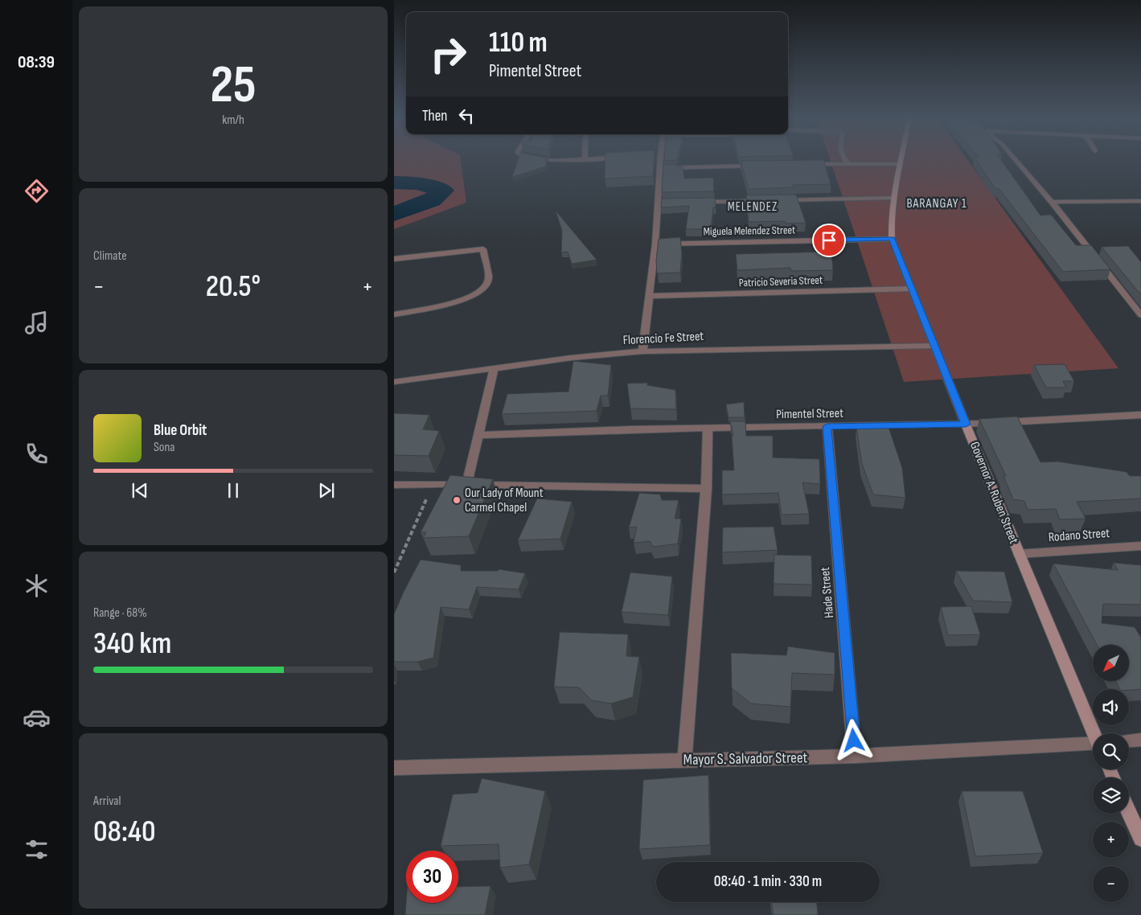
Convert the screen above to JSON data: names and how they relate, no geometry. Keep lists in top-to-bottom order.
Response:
{
  "streets": {
    "main road": ["Governor A. Ruben Street"],
    "street": [
      "Miguela Melendez Street",
      "Patricio Severia Street",
      "Florencio Fe Street",
      "Pimentel Street",
      "Rodano Street",
      "Hade Street",
      "Mayor S. Salvador Street"
    ]
  },
  "crossings": [
    ["Miguela Melendez Street", "Governor A. Ruben Street"],
    ["Patricio Severia Street", "Governor A. Ruben Street"],
    ["Florencio Fe Street", "Governor A. Ruben Street"],
    ["Pimentel Street", "Governor A. Ruben Street"],
    ["Pimentel Street", "Hade Street"],
    ["Governor A. Ruben Street", "Rodano Street"],
    ["Hade Street", "Mayor S. Salvador Street"]
  ],
  "districts": ["BARANGAY 1", "MELENDEZ"],
  "places": ["Our Lady of Mount Carmel Chapel"],
  "north": "bottom left",
  "page": {
    "tabs": "08:39",
    "tile": [
      ["25", "km/h"],
      "Climate",
      ["Range · 68%", "340 km"],
      ["Arrival", "08:40"]
    ],
    "turn": ["110 m", "Pimentel Street"],
    "then": "Then",
    "heat": ["−", "20.5°", "+"],
    "song": ["Blue Orbit", "Sona"],
    "map_buttons": ["+", "−"],
    "limit": "30",
    "trip": "08:40 · 1 min · 330 m"
  }
}
